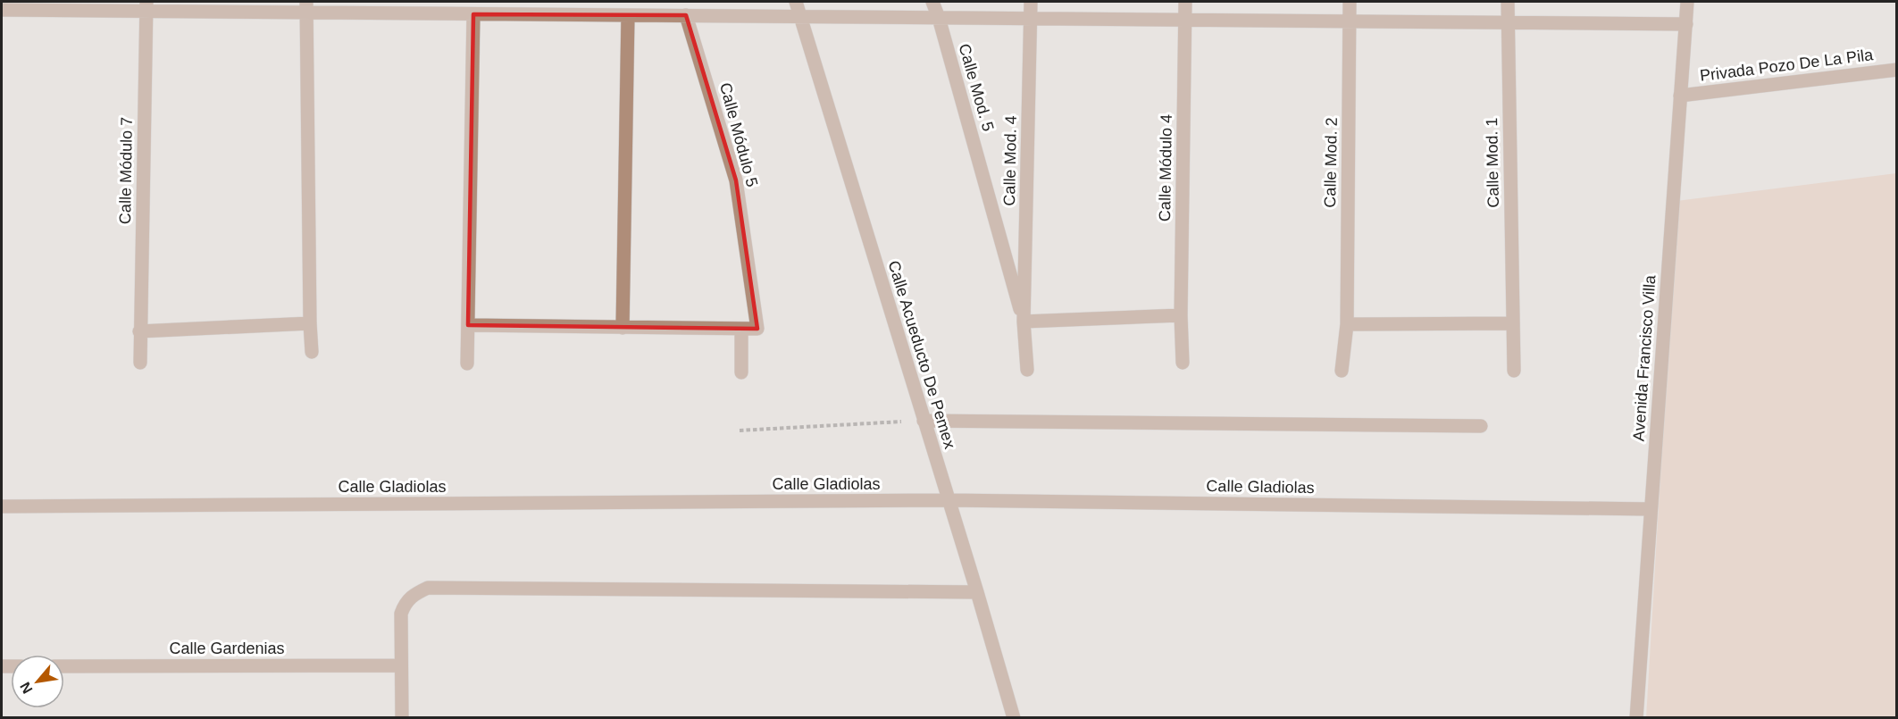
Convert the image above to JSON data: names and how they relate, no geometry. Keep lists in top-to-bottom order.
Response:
{
  "streets": {
    "street": [
      "Privada Pozo De La Pila",
      "Calle Mod. 5",
      "Calle Módulo 5",
      "Calle Mod. 4",
      "Calle Mod. 2",
      "Calle Mod. 1",
      "Calle Módulo 4",
      "Calle Módulo 7",
      "Calle Acueducto De Pemex",
      "Avenida Francisco Villa",
      "Calle Gladiolas",
      "Calle Gardenias"
    ]
  },
  "crossings": [
    ["Privada Pozo De La Pila", "Avenida Francisco Villa"],
    ["Calle Mod. 5", "Calle Mod. 4"],
    ["Calle Acueducto De Pemex", "Calle Gladiolas"],
    ["Avenida Francisco Villa", "Calle Gladiolas"]
  ],
  "north": "bottom left"
}
